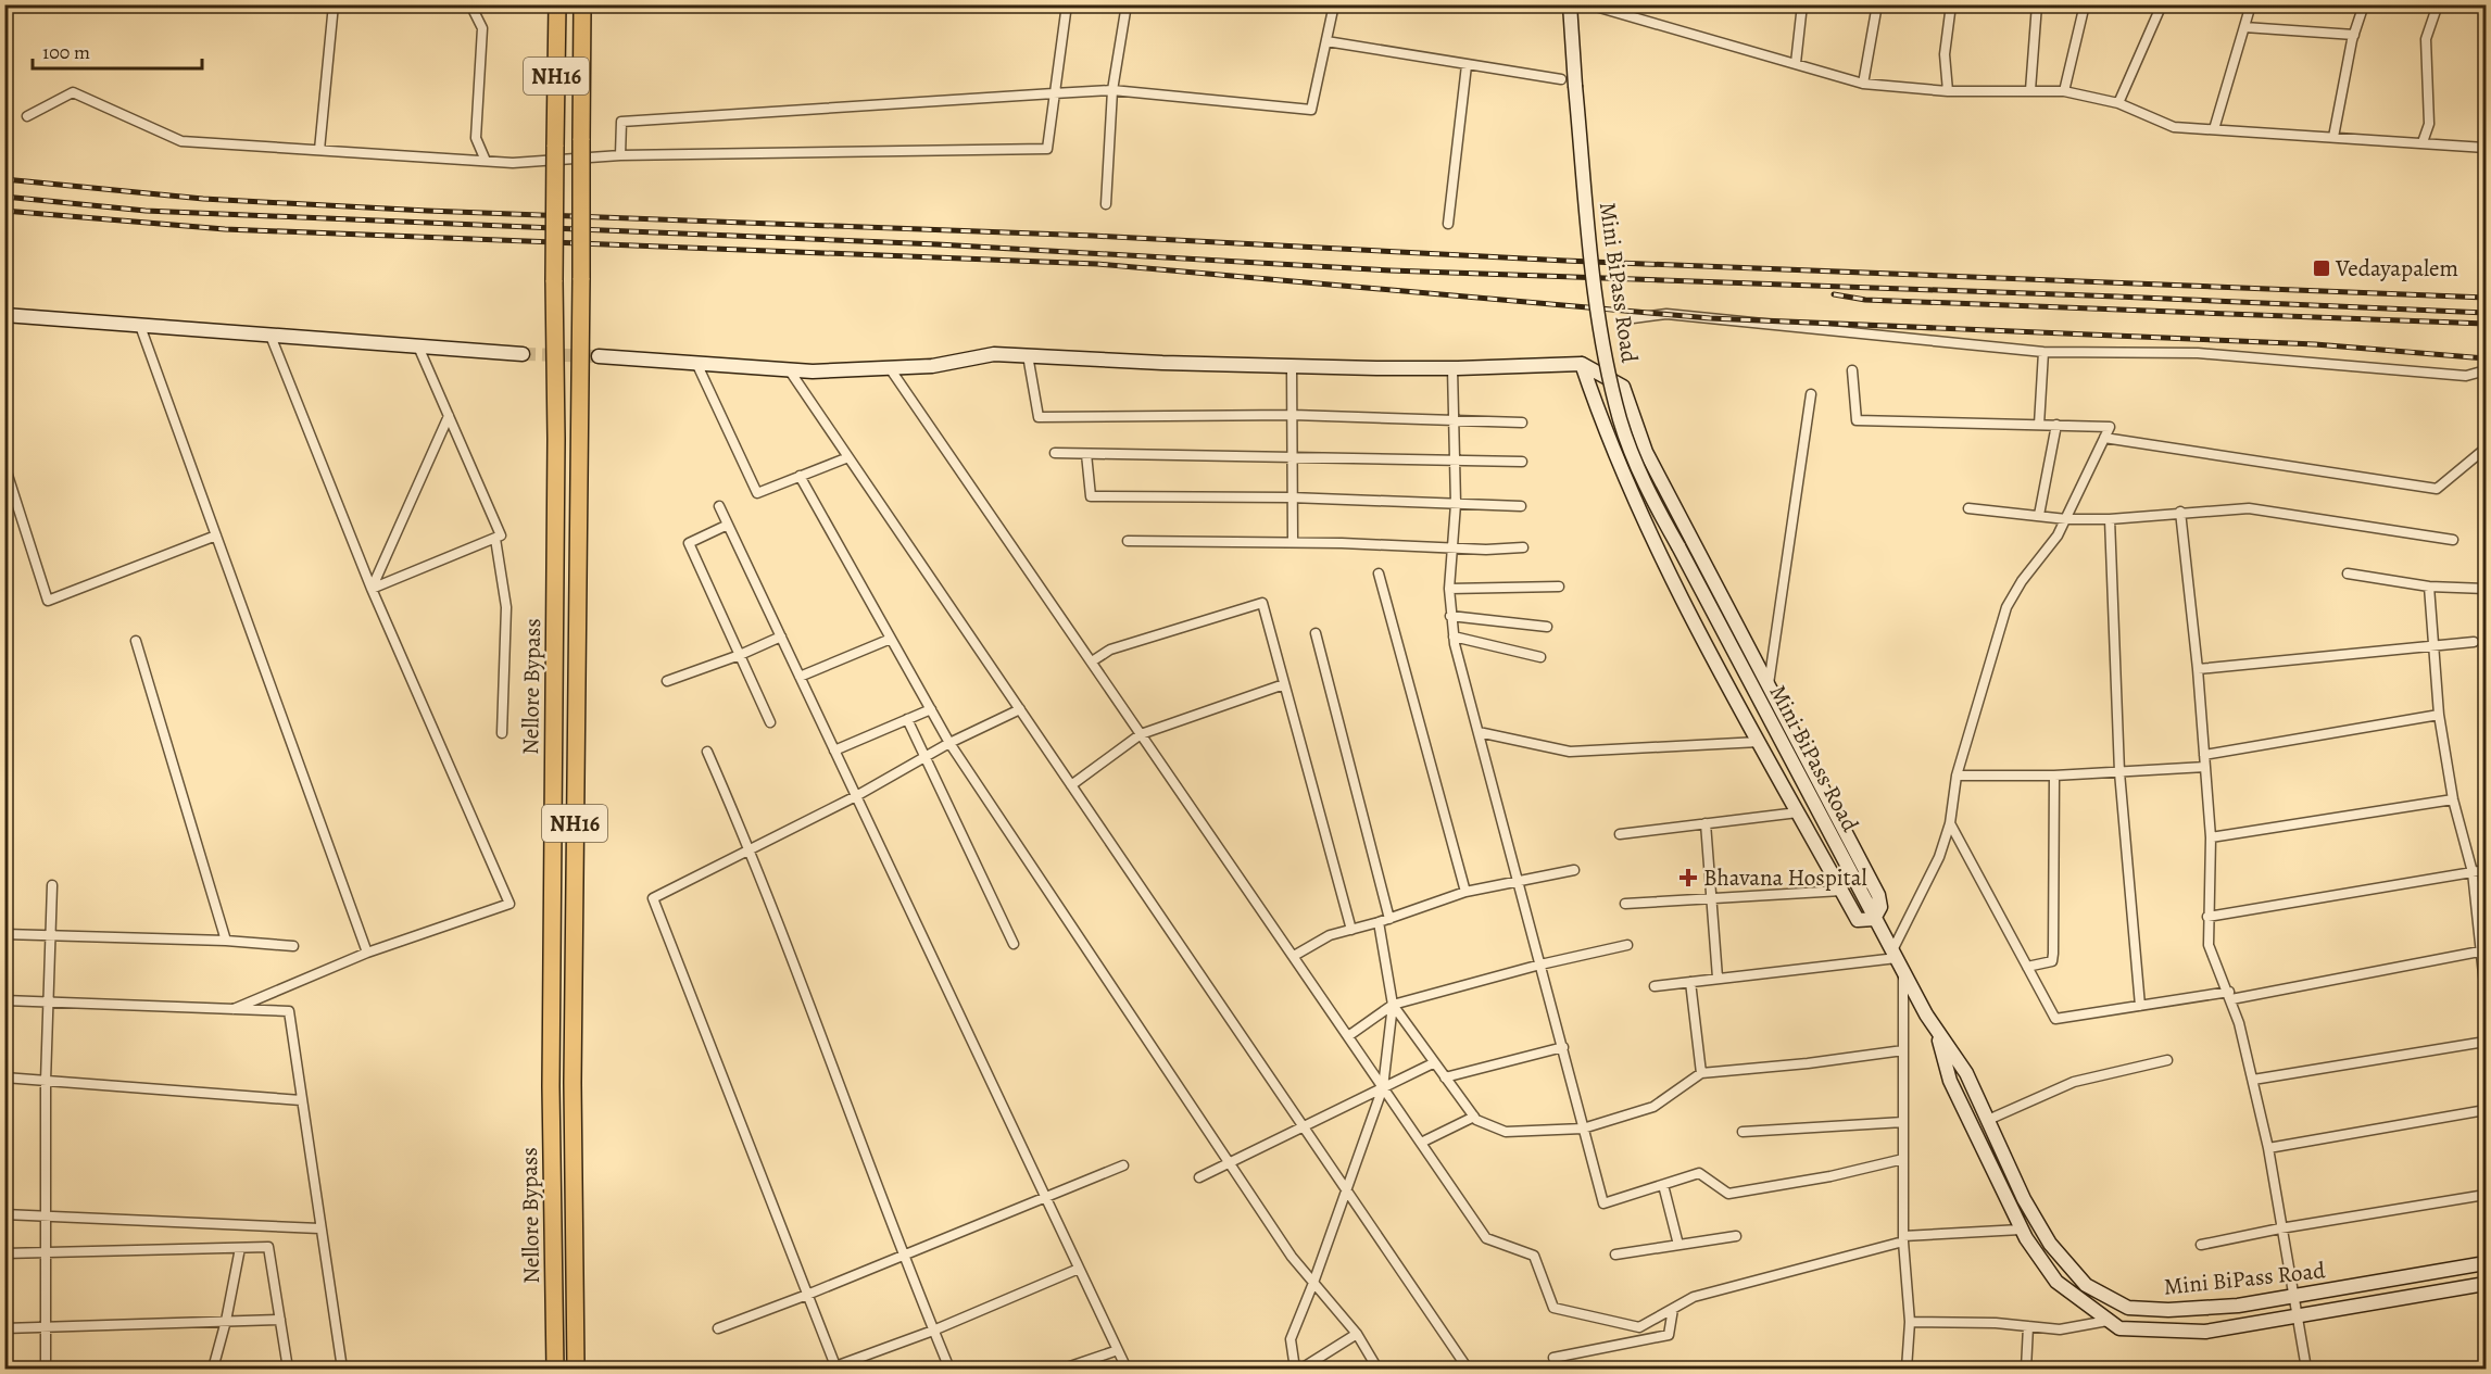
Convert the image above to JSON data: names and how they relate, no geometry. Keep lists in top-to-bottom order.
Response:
{
  "streets": {
    "highway": ["NH16", "Nellore Bypass"],
    "street": ["Mini BiPass Road"]
  },
  "places": {
    "transit": ["Vedayapalem"],
    "health": ["Bhavana Hospital"]
  },
  "scale_bar": "100 m"
}
